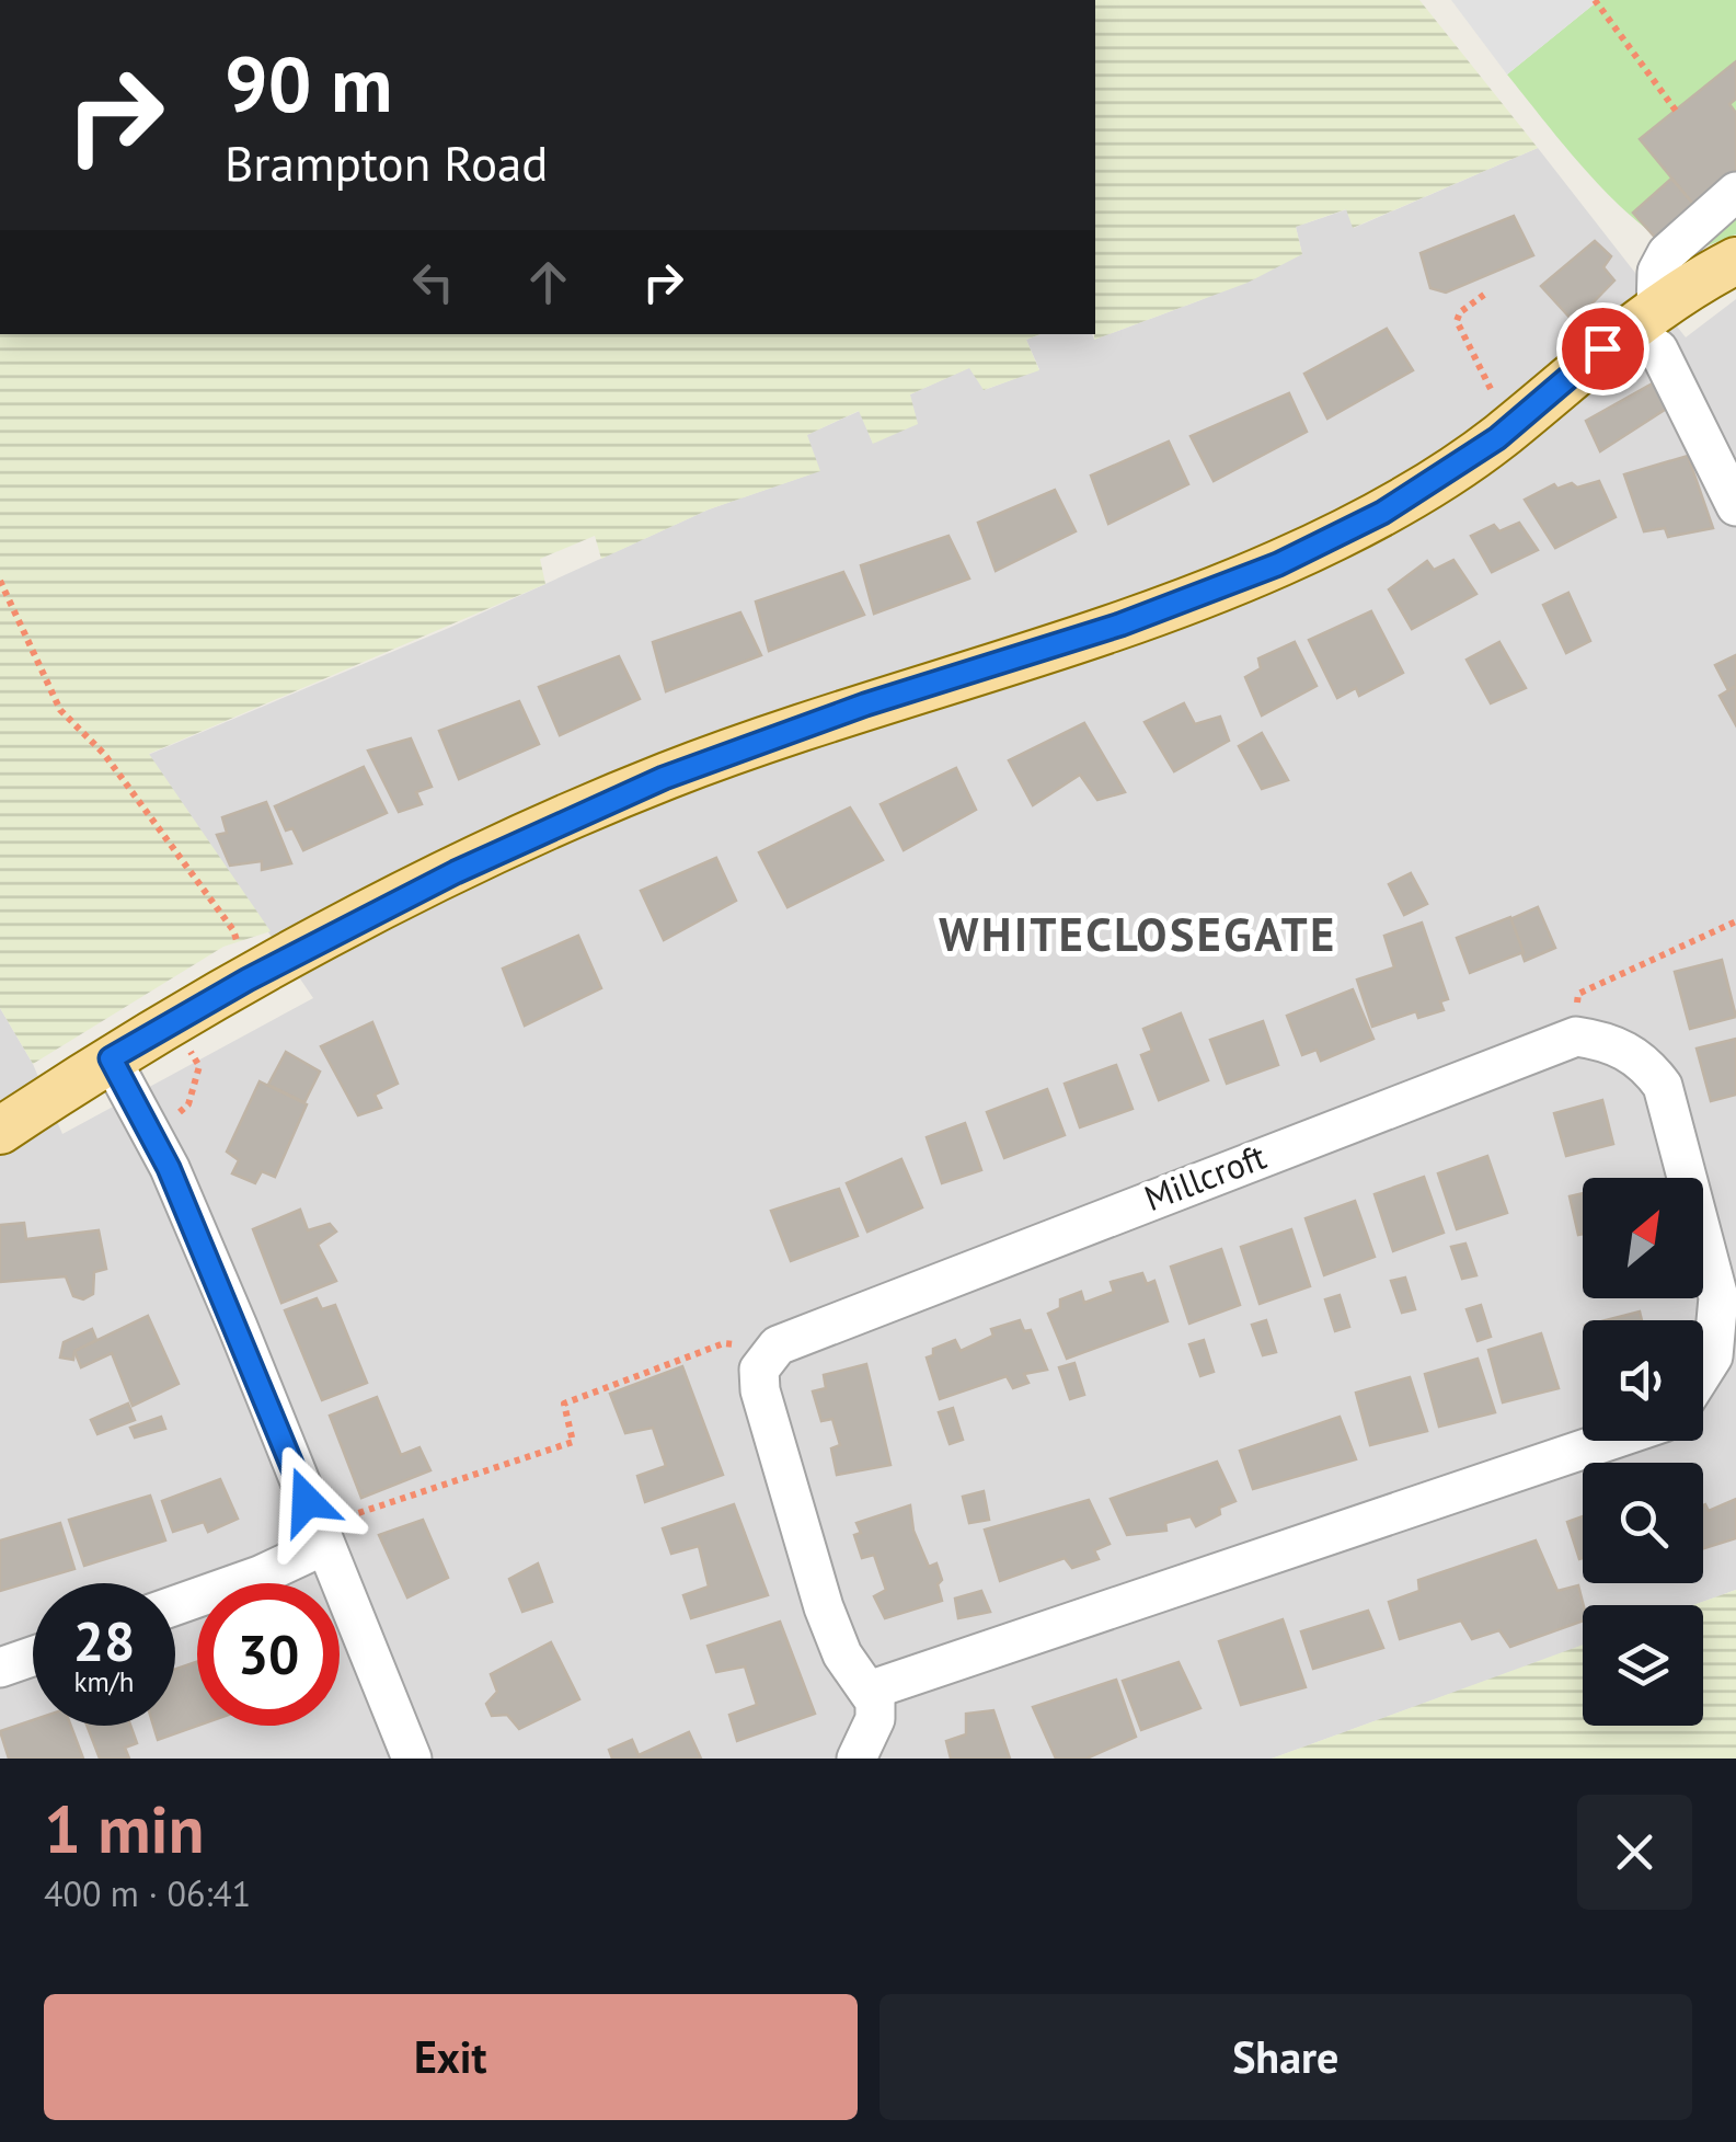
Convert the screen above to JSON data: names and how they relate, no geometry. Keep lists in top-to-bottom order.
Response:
{
  "streets": {
    "street": ["Millcroft"]
  },
  "districts": ["WHITECLOSEGATE"],
  "north": "top right",
  "page": {
    "turn": ["90 m", "Brampton Road"],
    "speed": "28 km/h",
    "limit": "30",
    "heading": ["1 min", "400 m · 06:41"],
    "buttons": ["Exit", "Share"]
  }
}
